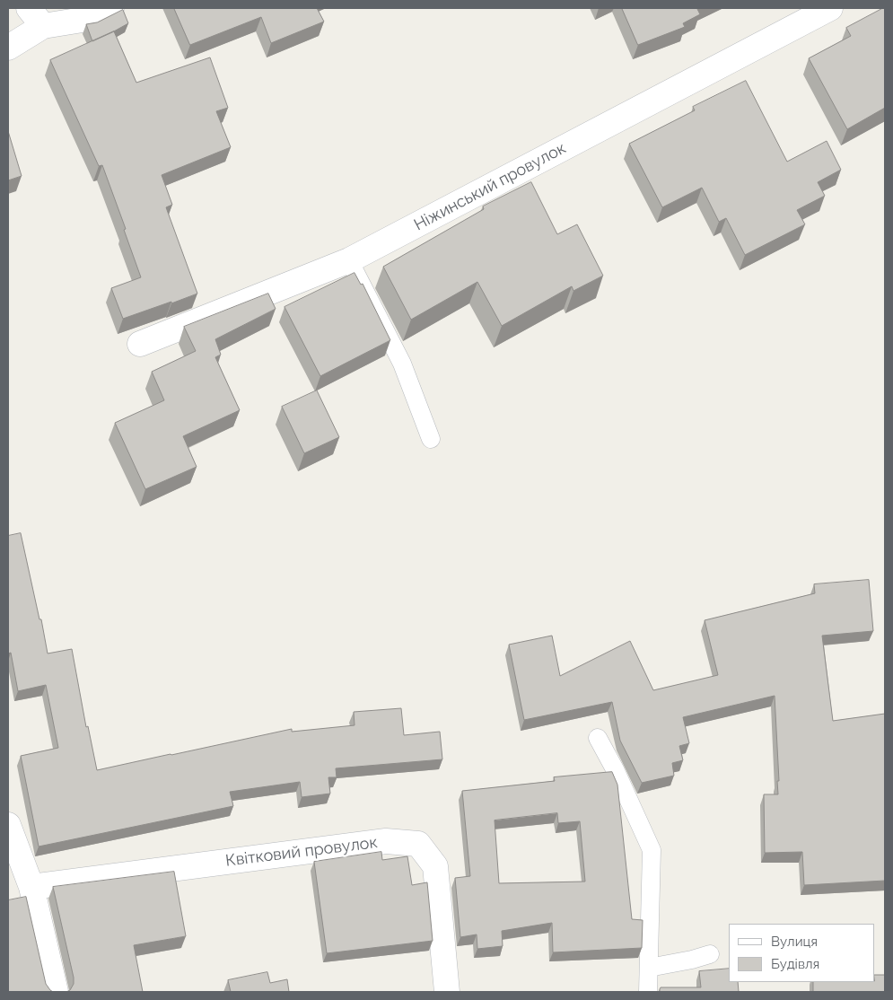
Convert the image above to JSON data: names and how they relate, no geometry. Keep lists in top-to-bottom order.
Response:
{
  "streets": {
    "street": ["Ніжинський провулок", "Квітковий провулок"]
  },
  "legend": ["Вулиця", "Будівля"]
}
